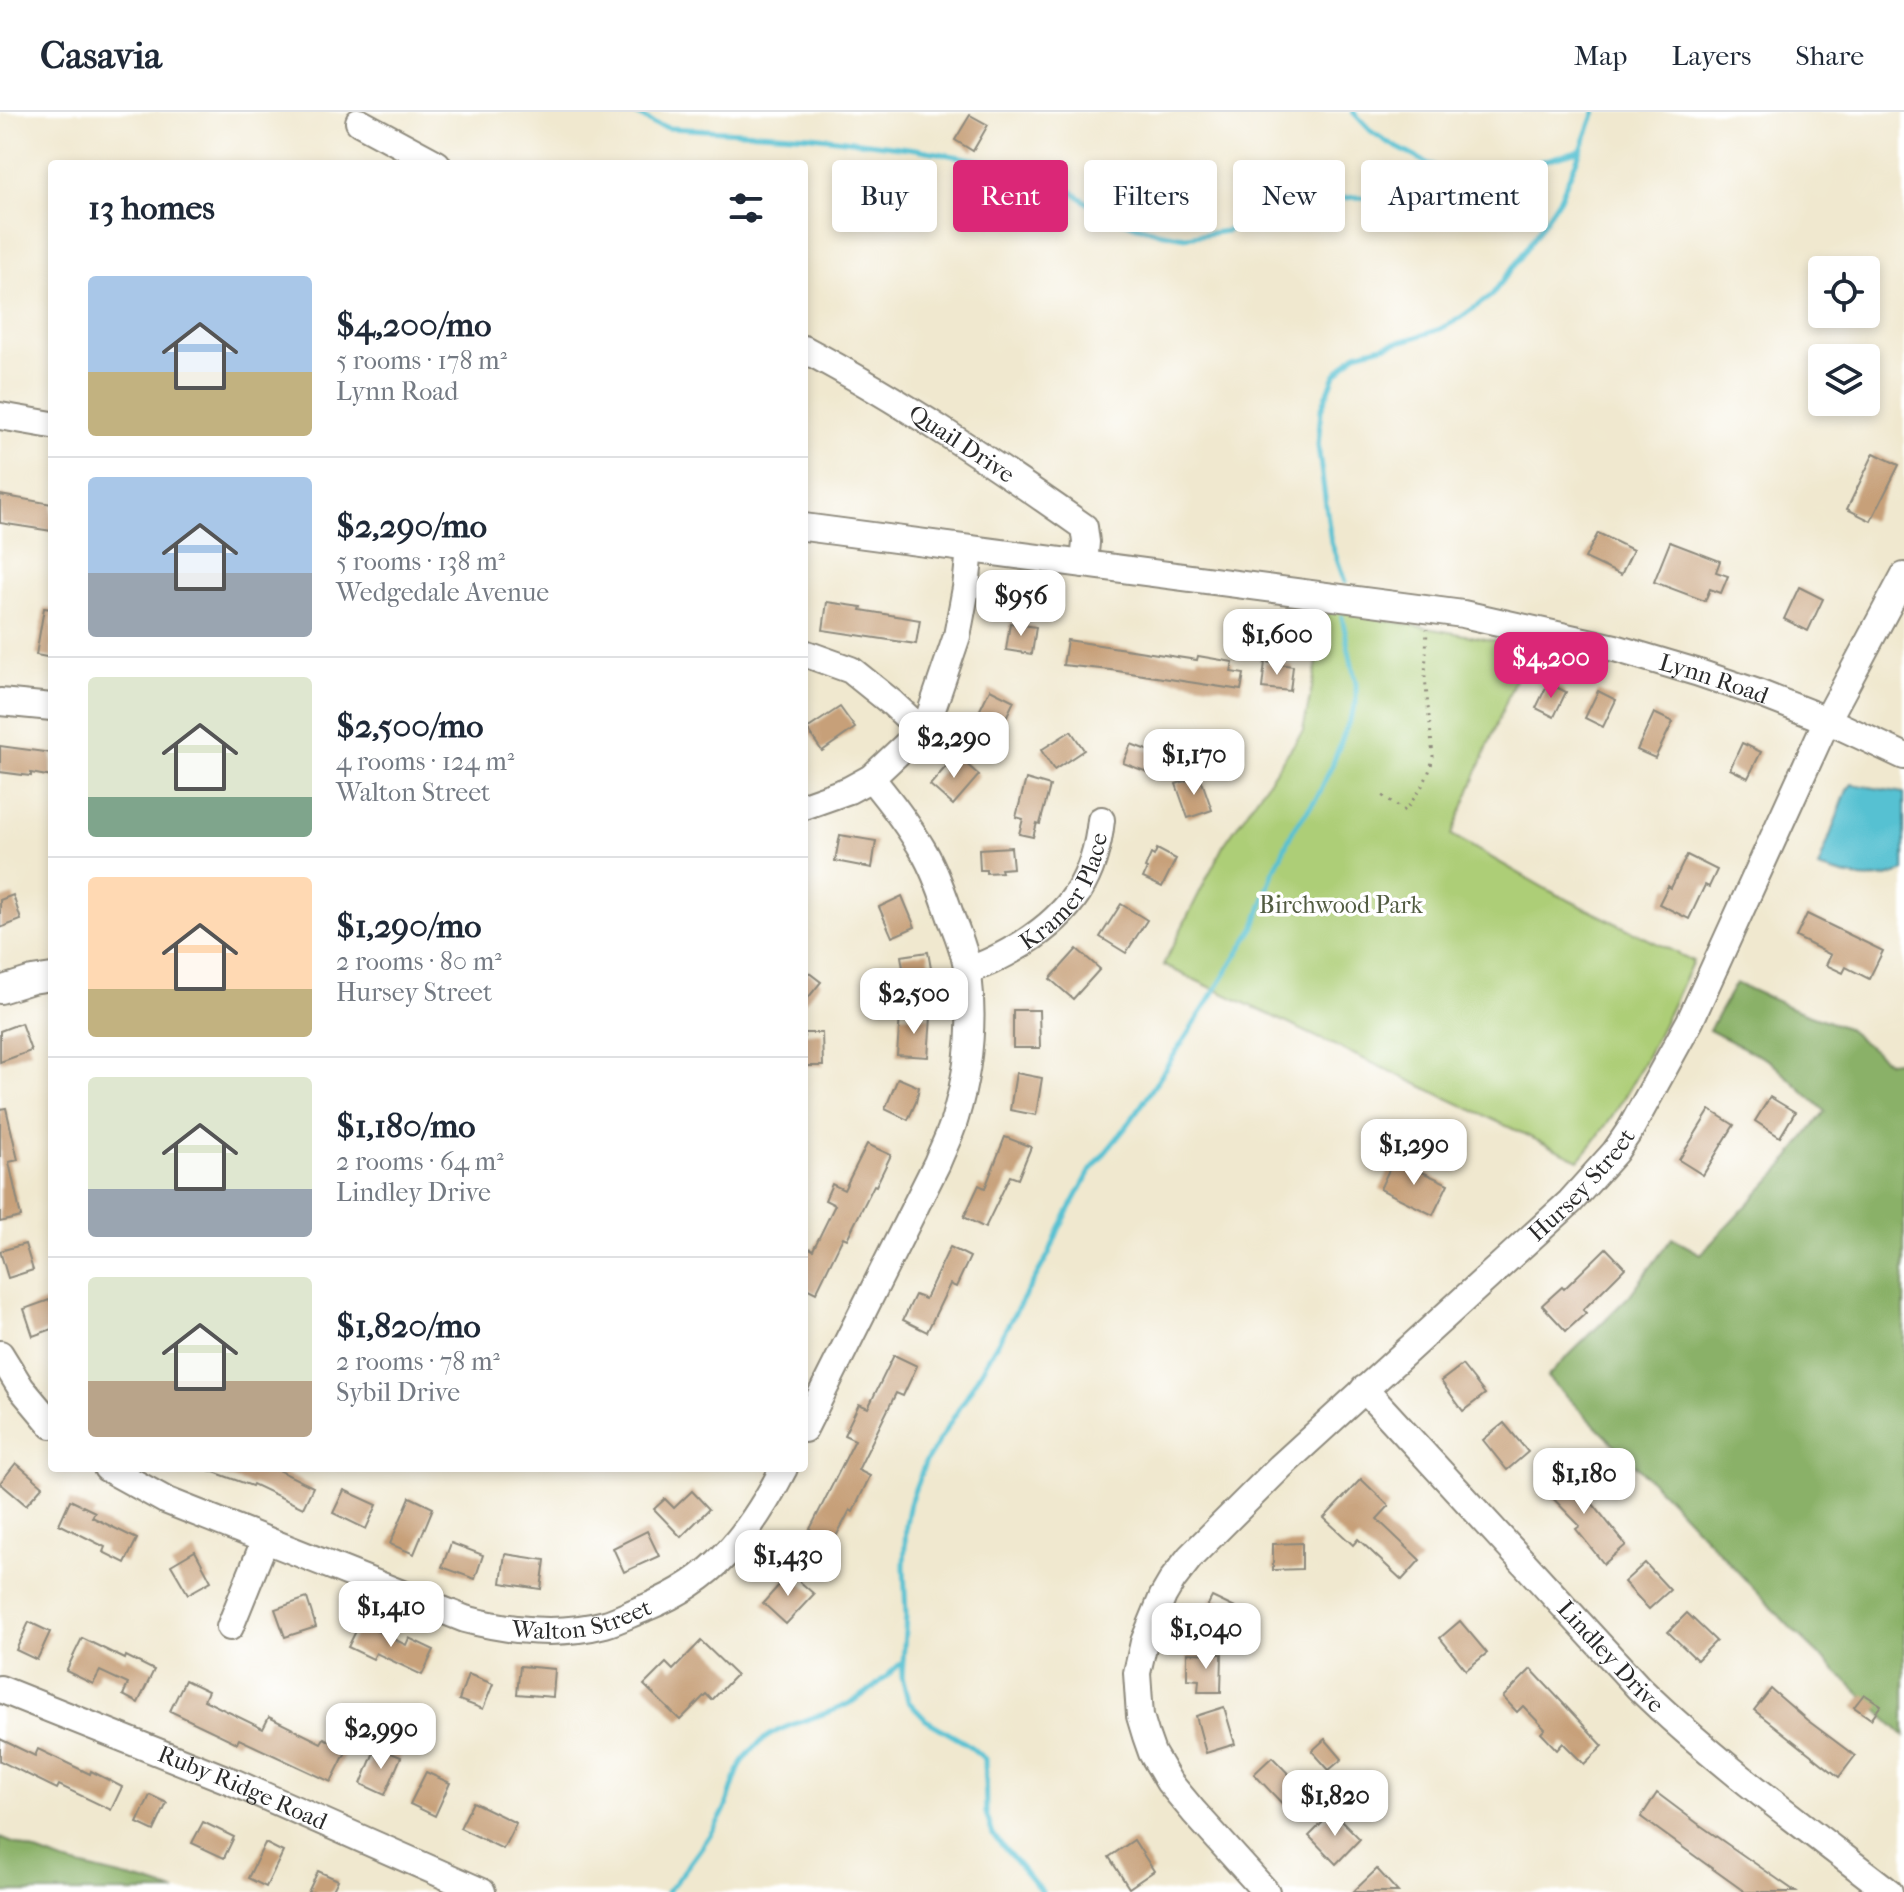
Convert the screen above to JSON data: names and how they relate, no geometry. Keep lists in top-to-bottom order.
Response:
{
  "streets": {
    "street": [
      "Quail Drive",
      "Lynn Road",
      "Kramer Place",
      "Hursey Street",
      "Walton Street",
      "Lindley Drive",
      "Ruby Ridge Road"
    ]
  },
  "crossings": [
    ["Quail Drive", "Lynn Road"],
    ["Lynn Road", "Hursey Street"],
    ["Hursey Street", "Lindley Drive"]
  ],
  "parks": ["Birchwood Park"],
  "page": {
    "header": "Casavia",
    "nav": ["Map", "Layers", "Share"],
    "chip": [
      "Buy",
      "Rent",
      "Filters",
      "New",
      "Apartment"
    ],
    "heading": "13 homes",
    "list": [
      {
        "name": "$4,200/mo",
        "note": "5 rooms · 178 m² · Lynn Road"
      },
      {
        "name": "$2,290/mo",
        "note": "5 rooms · 138 m² · Wedgedale Avenue"
      },
      {
        "name": "$2,500/mo",
        "note": "4 rooms · 124 m² · Walton Street"
      },
      {
        "name": "$1,290/mo",
        "note": "2 rooms · 80 m² · Hursey Street"
      },
      {
        "name": "$1,180/mo",
        "note": "2 rooms · 64 m² · Lindley Drive"
      },
      {
        "name": "$1,820/mo",
        "note": "2 rooms · 78 m² · Sybil Drive"
      }
    ],
    "price": [
      "$956",
      "$1,600",
      "$4,200",
      "$2,290",
      "$1,170",
      "$2,500",
      "$1,290",
      "$1,180",
      "$1,430",
      "$1,410",
      "$1,040",
      "$2,990",
      "$1,820"
    ]
  }
}
